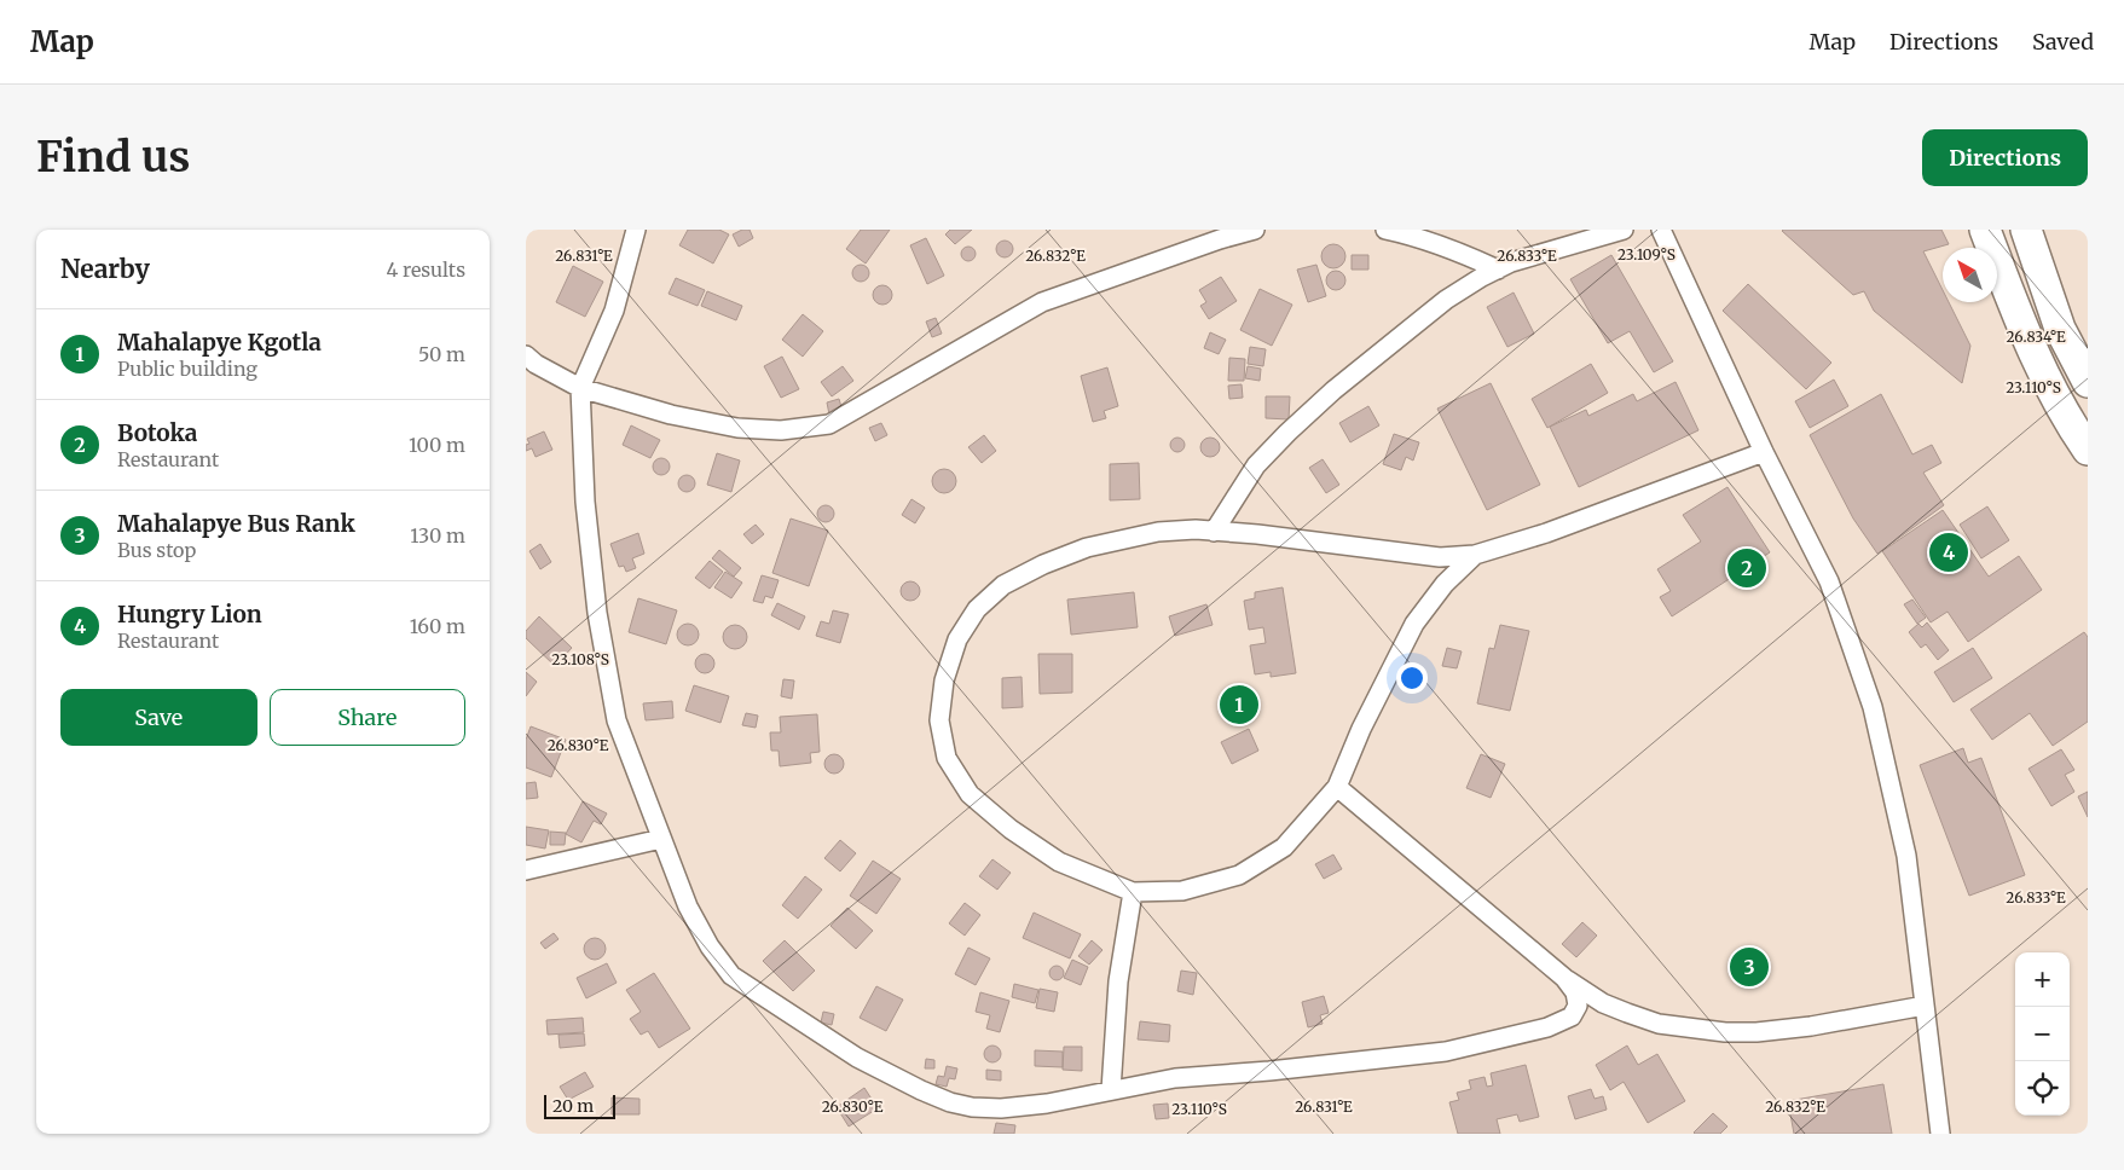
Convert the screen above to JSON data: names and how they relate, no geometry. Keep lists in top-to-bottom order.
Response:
{
  "scale_bar": "20 m",
  "north": "top left",
  "page": {
    "header": "Map",
    "nav": ["Map", "Directions", "Saved"],
    "buttons": [
      "Directions",
      ["Save", "Share"]
    ],
    "title": "Find us",
    "heading": ["Nearby", "4 results"],
    "list": [
      {
        "mark": "1",
        "name": "Mahalapye Kgotla",
        "note": "Public building",
        "value": "50 m"
      },
      {
        "mark": "2",
        "name": "Botoka",
        "note": "Restaurant",
        "value": "100 m"
      },
      {
        "mark": "3",
        "name": "Mahalapye Bus Rank",
        "note": "Bus stop",
        "value": "130 m"
      },
      {
        "mark": "4",
        "name": "Hungry Lion",
        "note": "Restaurant",
        "value": "160 m"
      }
    ],
    "pins": [
      "4",
      "2",
      "1",
      "3"
    ],
    "map_buttons": ["+", "−"],
    "scale": "20 m"
  },
  "coordinates": [
    "23.109°S",
    "26.831°E",
    "26.832°E",
    "26.833°E",
    "26.834°E",
    "23.110°S",
    "23.108°S",
    "26.830°E"
  ]
}
